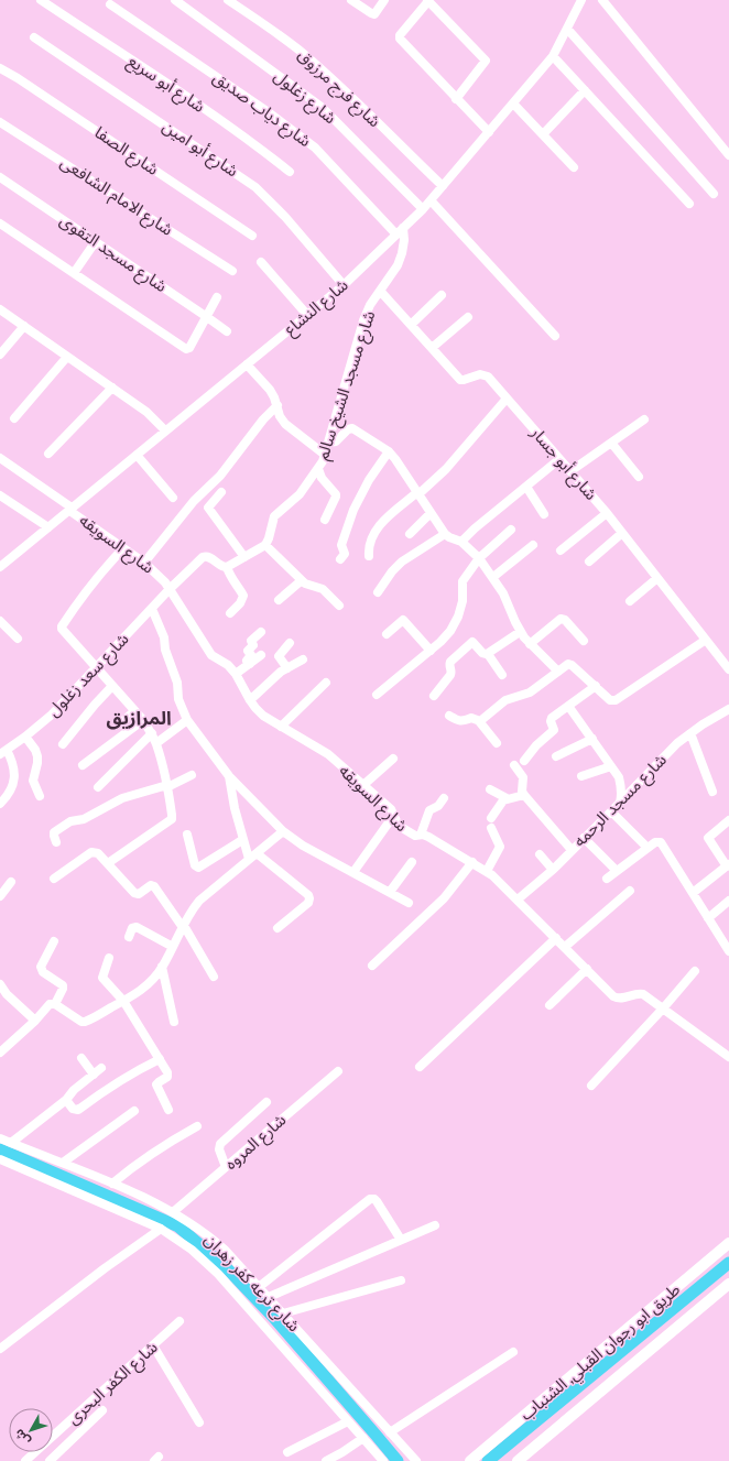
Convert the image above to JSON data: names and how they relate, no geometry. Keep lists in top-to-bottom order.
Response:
{
  "streets": {
    "street": [
      "شارع أبو سريع",
      "شارع فرج مرزوق",
      "شارع زغلول",
      "شارع دياب صديق",
      "شارع أبو امين",
      "شارع الصفا",
      "شارع الامام الشافعى",
      "شارع مسجد التقوى",
      "شارع النشاع",
      "شارع مسجد الشيخ سالم",
      "شارع أبو جسار",
      "شارع السويقه",
      "شارع سعد زغلول",
      "شارع مسجد الرحمه",
      "شارع المروه",
      "شارع ترعه كفر زهران",
      "طريق ابو رجوان القبلي, الشنباب",
      "شارع الكفر البحرى"
    ]
  },
  "crossings": [
    ["شارع فرج مرزوق", "شارع النشاع"],
    ["شارع زغلول", "شارع النشاع"],
    ["شارع دياب صديق", "شارع النشاع"],
    ["شارع دياب صديق", "شارع مسجد الشيخ سالم"],
    ["شارع أبو امين", "شارع النشاع"],
    ["شارع النشاع", "شارع مسجد الشيخ سالم"],
    ["شارع النشاع", "شارع السويقه"],
    ["شارع مسجد الشيخ سالم", "شارع أبو جسار"],
    ["شارع السويقه", "شارع سعد زغلول"],
    ["شارع السويقه", "شارع مسجد الرحمه"],
    ["شارع المروه", "شارع ترعه كفر زهران"]
  ],
  "districts": ["المرازيق"],
  "north": "bottom left"
}
